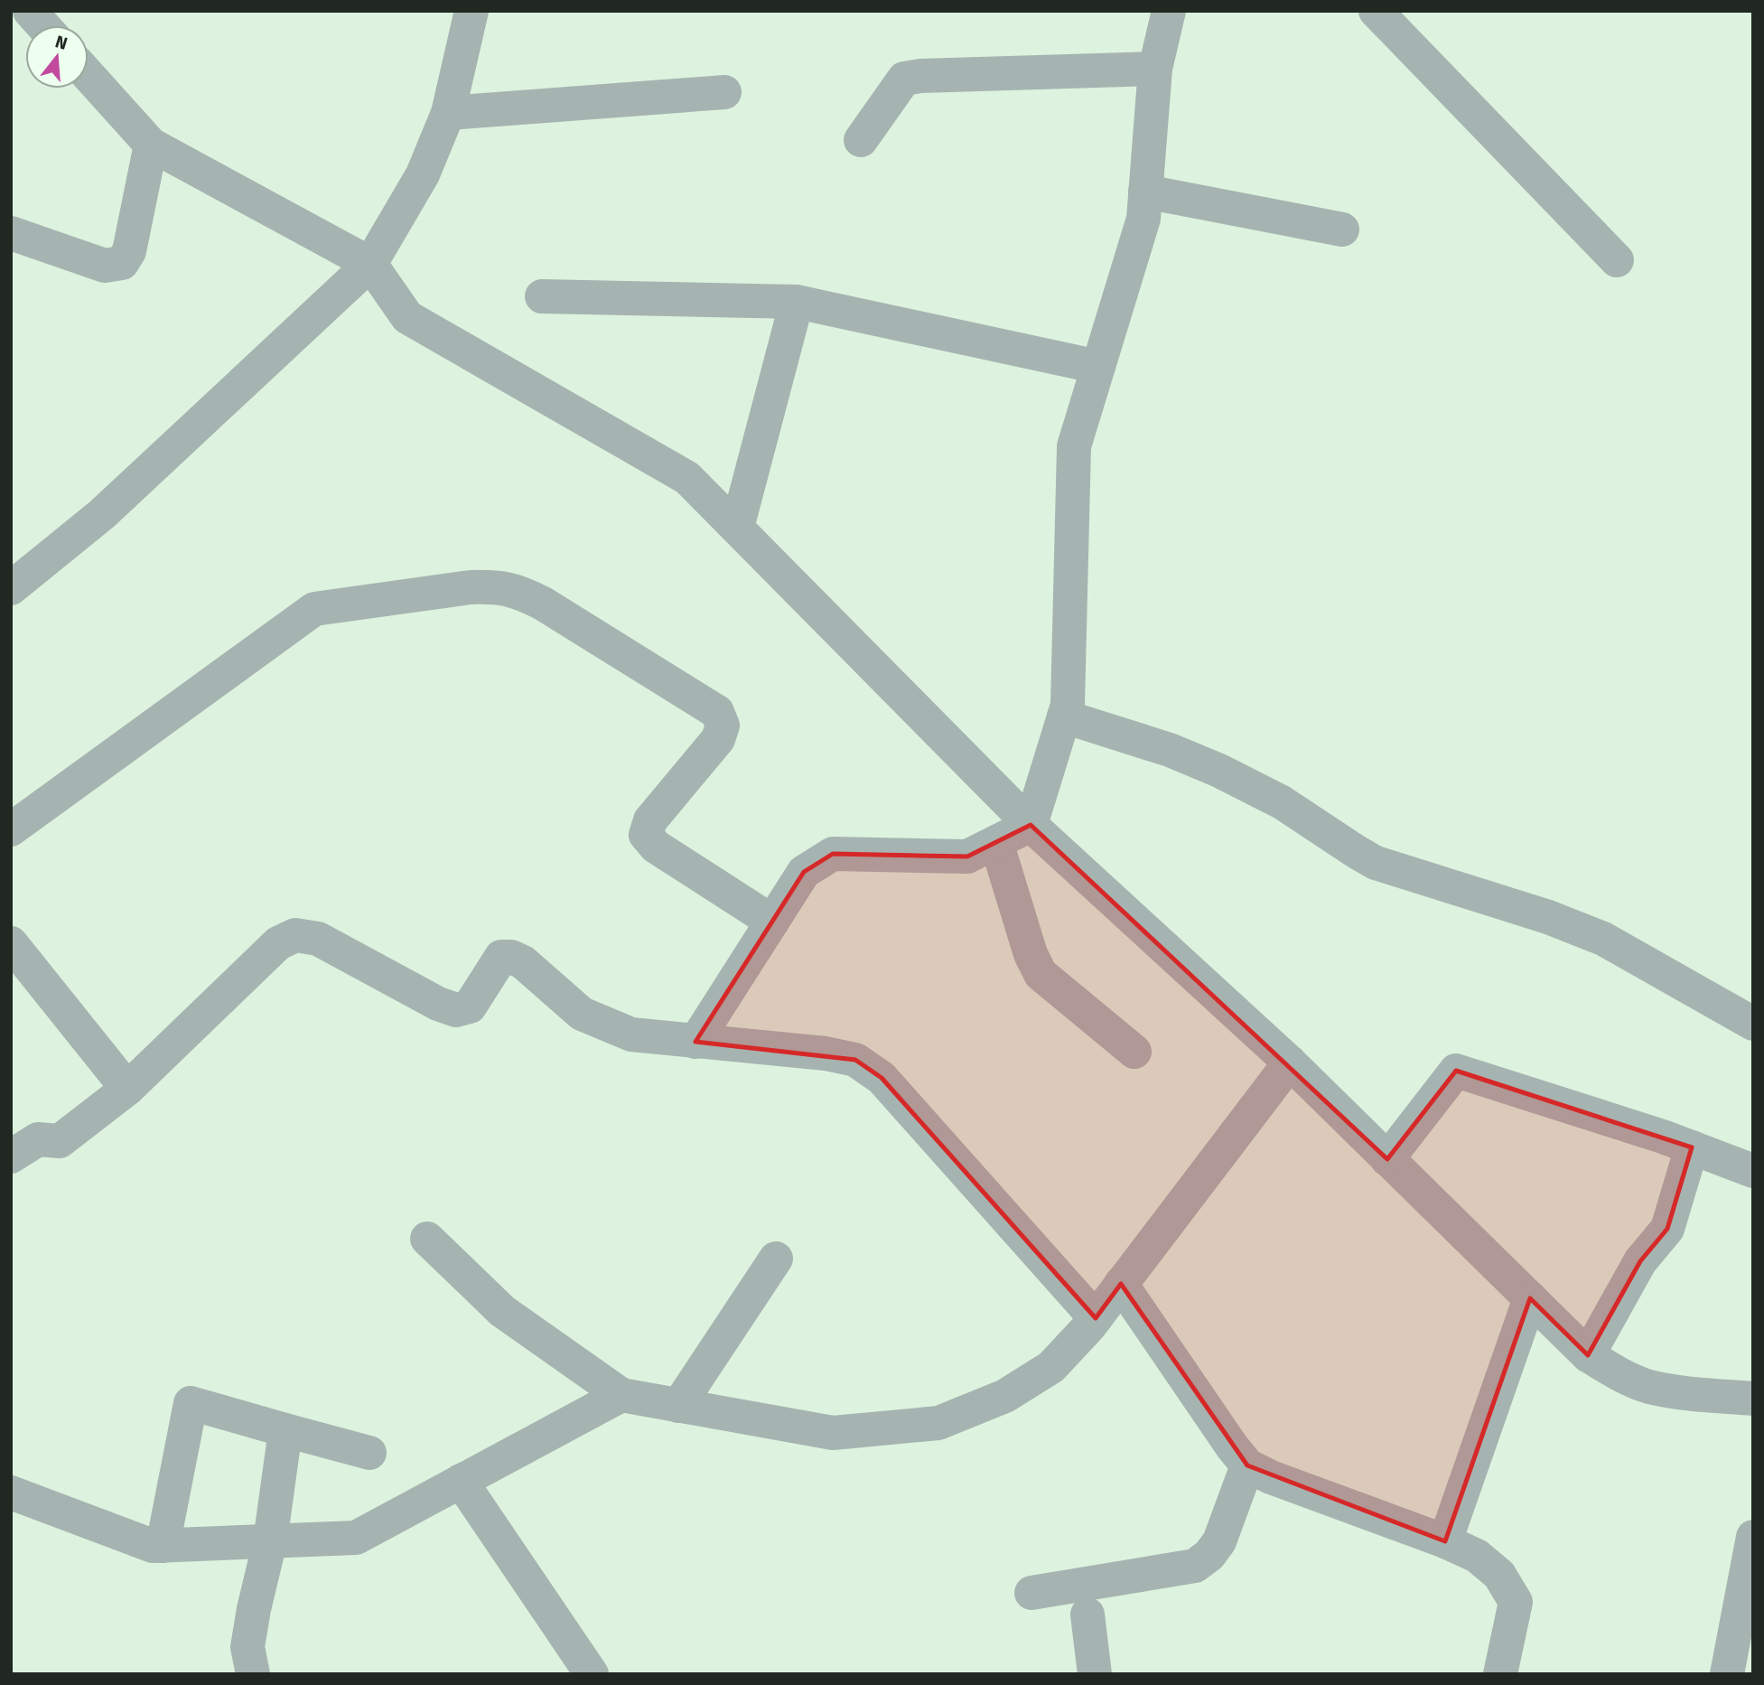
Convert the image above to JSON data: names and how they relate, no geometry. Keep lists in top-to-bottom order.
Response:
{
  "north": "top"
}
